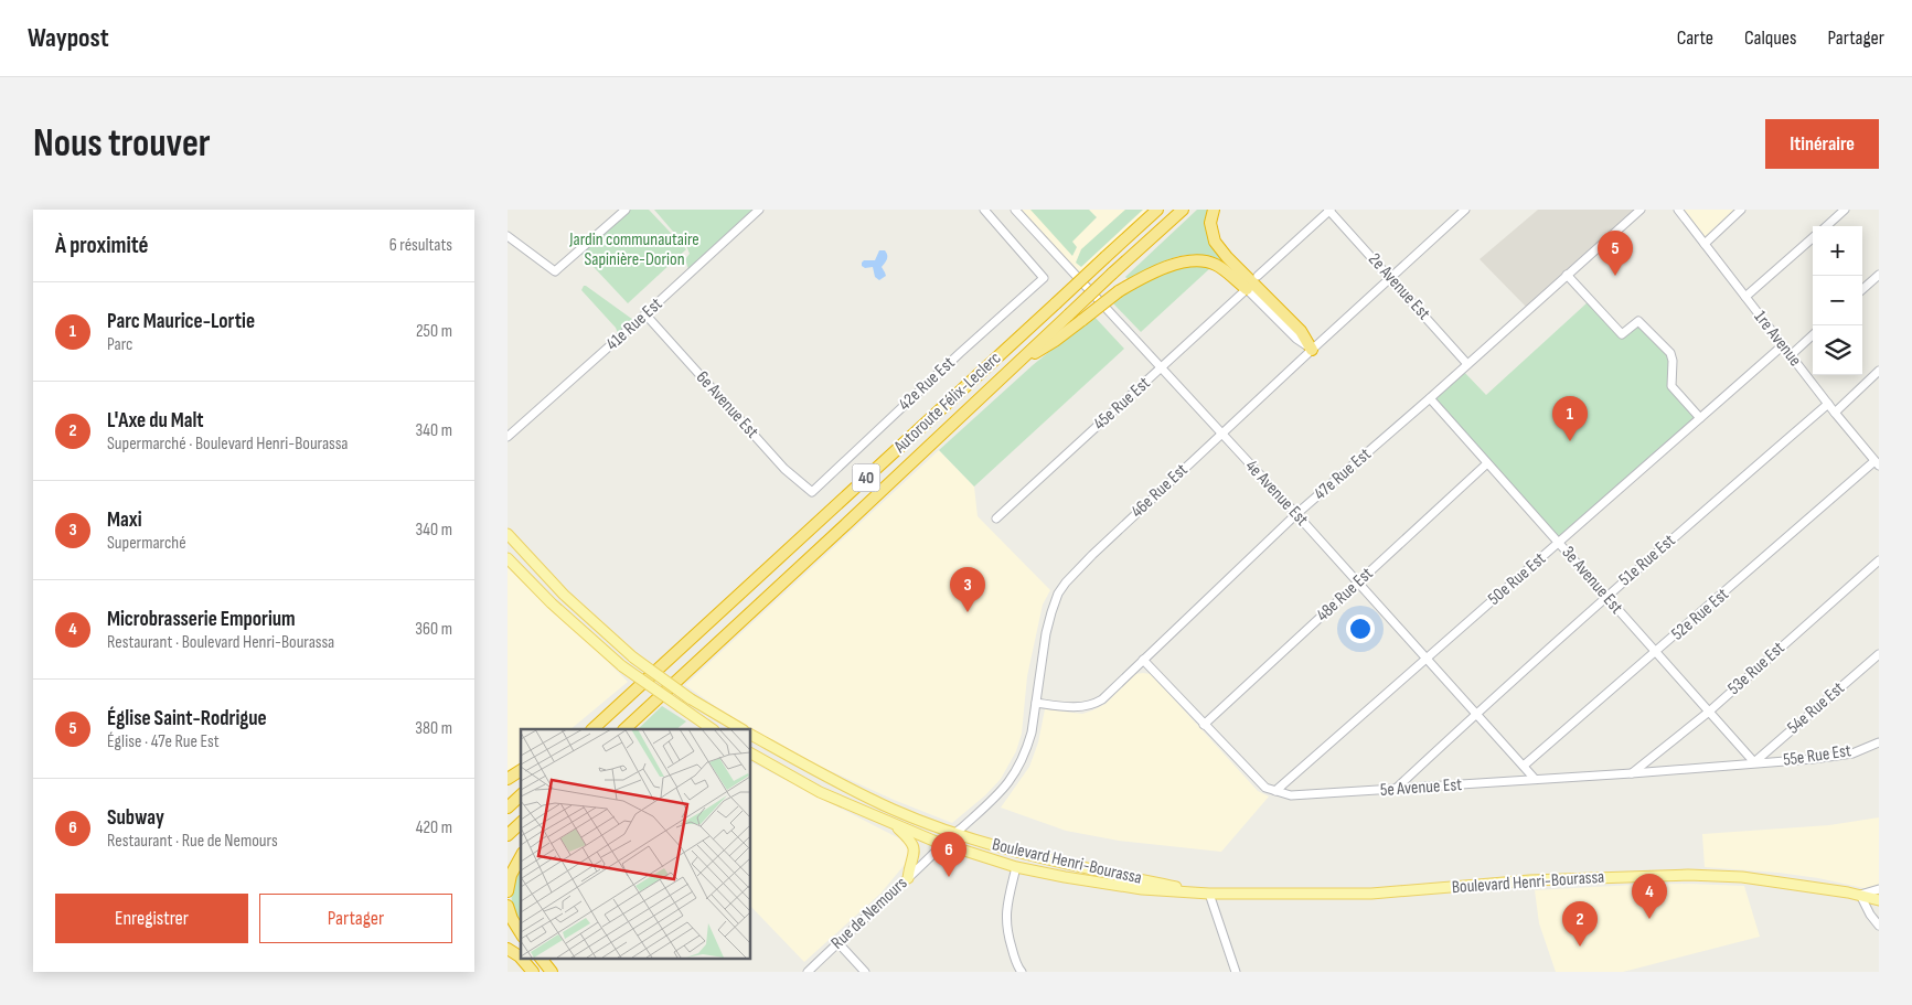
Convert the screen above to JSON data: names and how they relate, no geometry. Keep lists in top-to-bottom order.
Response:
{
  "streets": {
    "highway": ["Autoroute Félix-Leclerc", "40"],
    "main road": ["Boulevard Henri-Bourassa"],
    "street": [
      "2e Avenue Est",
      "41e Rue Est",
      "1re Avenue",
      "42e Rue Est",
      "45e Rue Est",
      "6e Avenue Est",
      "47e Rue Est",
      "46e Rue Est",
      "4e Avenue Est",
      "51e Rue Est",
      "50e Rue Est",
      "3e Avenue Est",
      "48e Rue Est",
      "52e Rue Est",
      "53e Rue Est",
      "54e Rue Est",
      "55e Rue Est",
      "5e Avenue Est",
      "Rue de Nemours"
    ]
  },
  "crossings": [
    ["2e Avenue Est", "47e Rue Est"],
    ["2e Avenue Est", "46e Rue Est"],
    ["41e Rue Est", "6e Avenue Est"],
    ["1re Avenue", "51e Rue Est"],
    ["1re Avenue", "50e Rue Est"],
    ["1re Avenue", "52e Rue Est"],
    ["42e Rue Est", "6e Avenue Est"],
    ["45e Rue Est", "4e Avenue Est"],
    ["47e Rue Est", "46e Rue Est"],
    ["47e Rue Est", "4e Avenue Est"],
    ["47e Rue Est", "3e Avenue Est"],
    ["47e Rue Est", "5e Avenue Est"],
    ["46e Rue Est", "4e Avenue Est"],
    ["46e Rue Est", "Boulevard Henri-Bourassa"],
    ["46e Rue Est", "Rue de Nemours"],
    ["4e Avenue Est", "51e Rue Est"],
    ["4e Avenue Est", "50e Rue Est"],
    ["4e Avenue Est", "48e Rue Est"],
    ["4e Avenue Est", "52e Rue Est"],
    ["4e Avenue Est", "5e Avenue Est"],
    ["51e Rue Est", "3e Avenue Est"],
    ["51e Rue Est", "5e Avenue Est"],
    ["50e Rue Est", "3e Avenue Est"],
    ["50e Rue Est", "5e Avenue Est"],
    ["3e Avenue Est", "48e Rue Est"],
    ["3e Avenue Est", "52e Rue Est"],
    ["3e Avenue Est", "53e Rue Est"],
    ["3e Avenue Est", "54e Rue Est"],
    ["3e Avenue Est", "55e Rue Est"],
    ["3e Avenue Est", "5e Avenue Est"],
    ["48e Rue Est", "5e Avenue Est"],
    ["53e Rue Est", "5e Avenue Est"],
    ["54e Rue Est", "55e Rue Est"],
    ["54e Rue Est", "5e Avenue Est"],
    ["55e Rue Est", "5e Avenue Est"],
    ["Boulevard Henri-Bourassa", "Rue de Nemours"]
  ],
  "parks": ["Jardin communautaire Sapinière-Dorion"],
  "page": {
    "header": "Waypost",
    "nav": ["Carte", "Calques", "Partager"],
    "buttons": [
      "Itinéraire",
      ["Enregistrer", "Partager"]
    ],
    "title": "Nous trouver",
    "heading": ["À proximité", "6 résultats"],
    "map_buttons": ["+", "−"],
    "pins": [
      "5",
      "1",
      "3",
      "6",
      "4",
      "2"
    ],
    "list": [
      {
        "mark": "1",
        "name": "Parc Maurice-Lortie",
        "note": "Parc",
        "value": "250 m"
      },
      {
        "mark": "2",
        "name": "L'Axe du Malt",
        "note": "Supermarché · Boulevard Henri-Bourassa",
        "value": "340 m"
      },
      {
        "mark": "3",
        "name": "Maxi",
        "note": "Supermarché",
        "value": "340 m"
      },
      {
        "mark": "4",
        "name": "Microbrasserie Emporium",
        "note": "Restaurant · Boulevard Henri-Bourassa",
        "value": "360 m"
      },
      {
        "mark": "5",
        "name": "Église Saint-Rodrigue",
        "note": "Église · 47e Rue Est",
        "value": "380 m"
      },
      {
        "mark": "6",
        "name": "Subway",
        "note": "Restaurant · Rue de Nemours",
        "value": "420 m"
      }
    ]
  }
}
